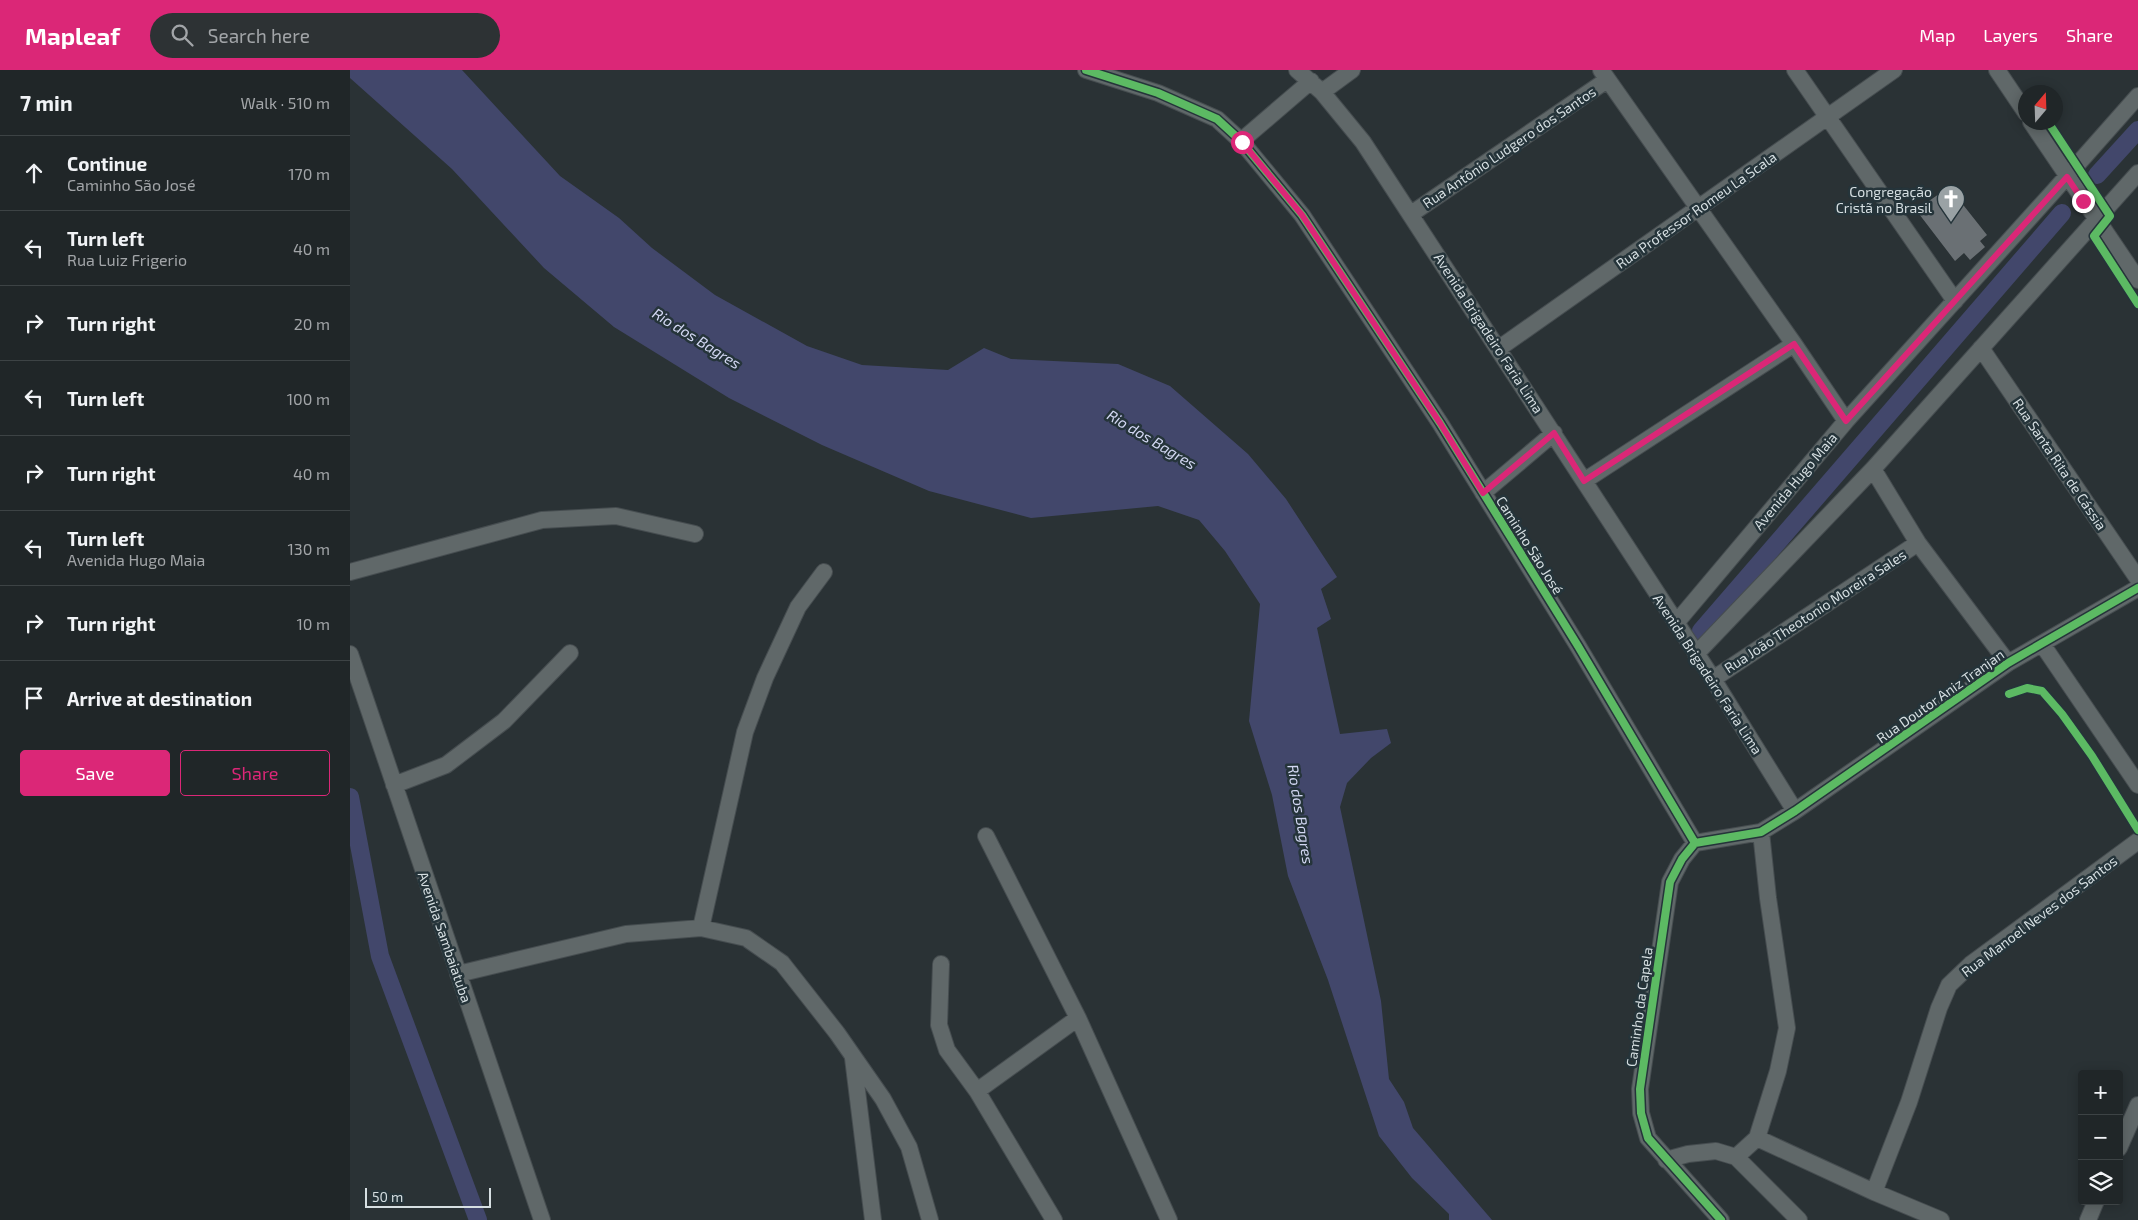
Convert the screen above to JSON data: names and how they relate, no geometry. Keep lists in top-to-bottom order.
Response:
{
  "streets": {
    "street": [
      "Rua Antônio Ludgero dos Santos",
      "Rua Professor Romeu La Scala",
      "Avenida Brigadeiro Faria Lima",
      "Rua Santa Rita de Cássia",
      "Avenida Hugo Maia",
      "Caminho São José",
      "Rua João Theotonio Moreira Sales",
      "Rua Doutor Aniz Tranjan",
      "Rua Manoel Neves dos Santos",
      "Avenida Sambaiatuba",
      "Caminho da Capela"
    ]
  },
  "crossings": [
    ["Rua Antônio Ludgero dos Santos", "Avenida Brigadeiro Faria Lima"],
    ["Rua Professor Romeu La Scala", "Avenida Brigadeiro Faria Lima"],
    ["Avenida Brigadeiro Faria Lima", "Avenida Hugo Maia"],
    ["Avenida Brigadeiro Faria Lima", "Rua João Theotonio Moreira Sales"],
    ["Avenida Brigadeiro Faria Lima", "Rua Doutor Aniz Tranjan"],
    ["Caminho São José", "Caminho da Capela"]
  ],
  "water": ["Rio dos Bagres"],
  "places": {
    "church": ["Congregação Cristã no Brasil"]
  },
  "scale_bar": "50 m",
  "north": "top",
  "page": {
    "header": "Mapleaf",
    "search": "Search here",
    "nav": ["Map", "Layers", "Share"],
    "heading": ["7 min", "Walk · 510 m"],
    "list": [
      ["Continue", "Caminho São José", "170 m"],
      ["Turn left", "Rua Luiz Frigerio", "40 m"],
      ["Turn right", "20 m"],
      ["Turn left", "100 m"],
      ["Turn right", "40 m"],
      ["Turn left", "Avenida Hugo Maia", "130 m"],
      ["Turn right", "10 m"],
      "Arrive at destination"
    ],
    "buttons": ["Save", "Share"],
    "map_buttons": ["+", "−"],
    "scale": "50 m"
  }
}
